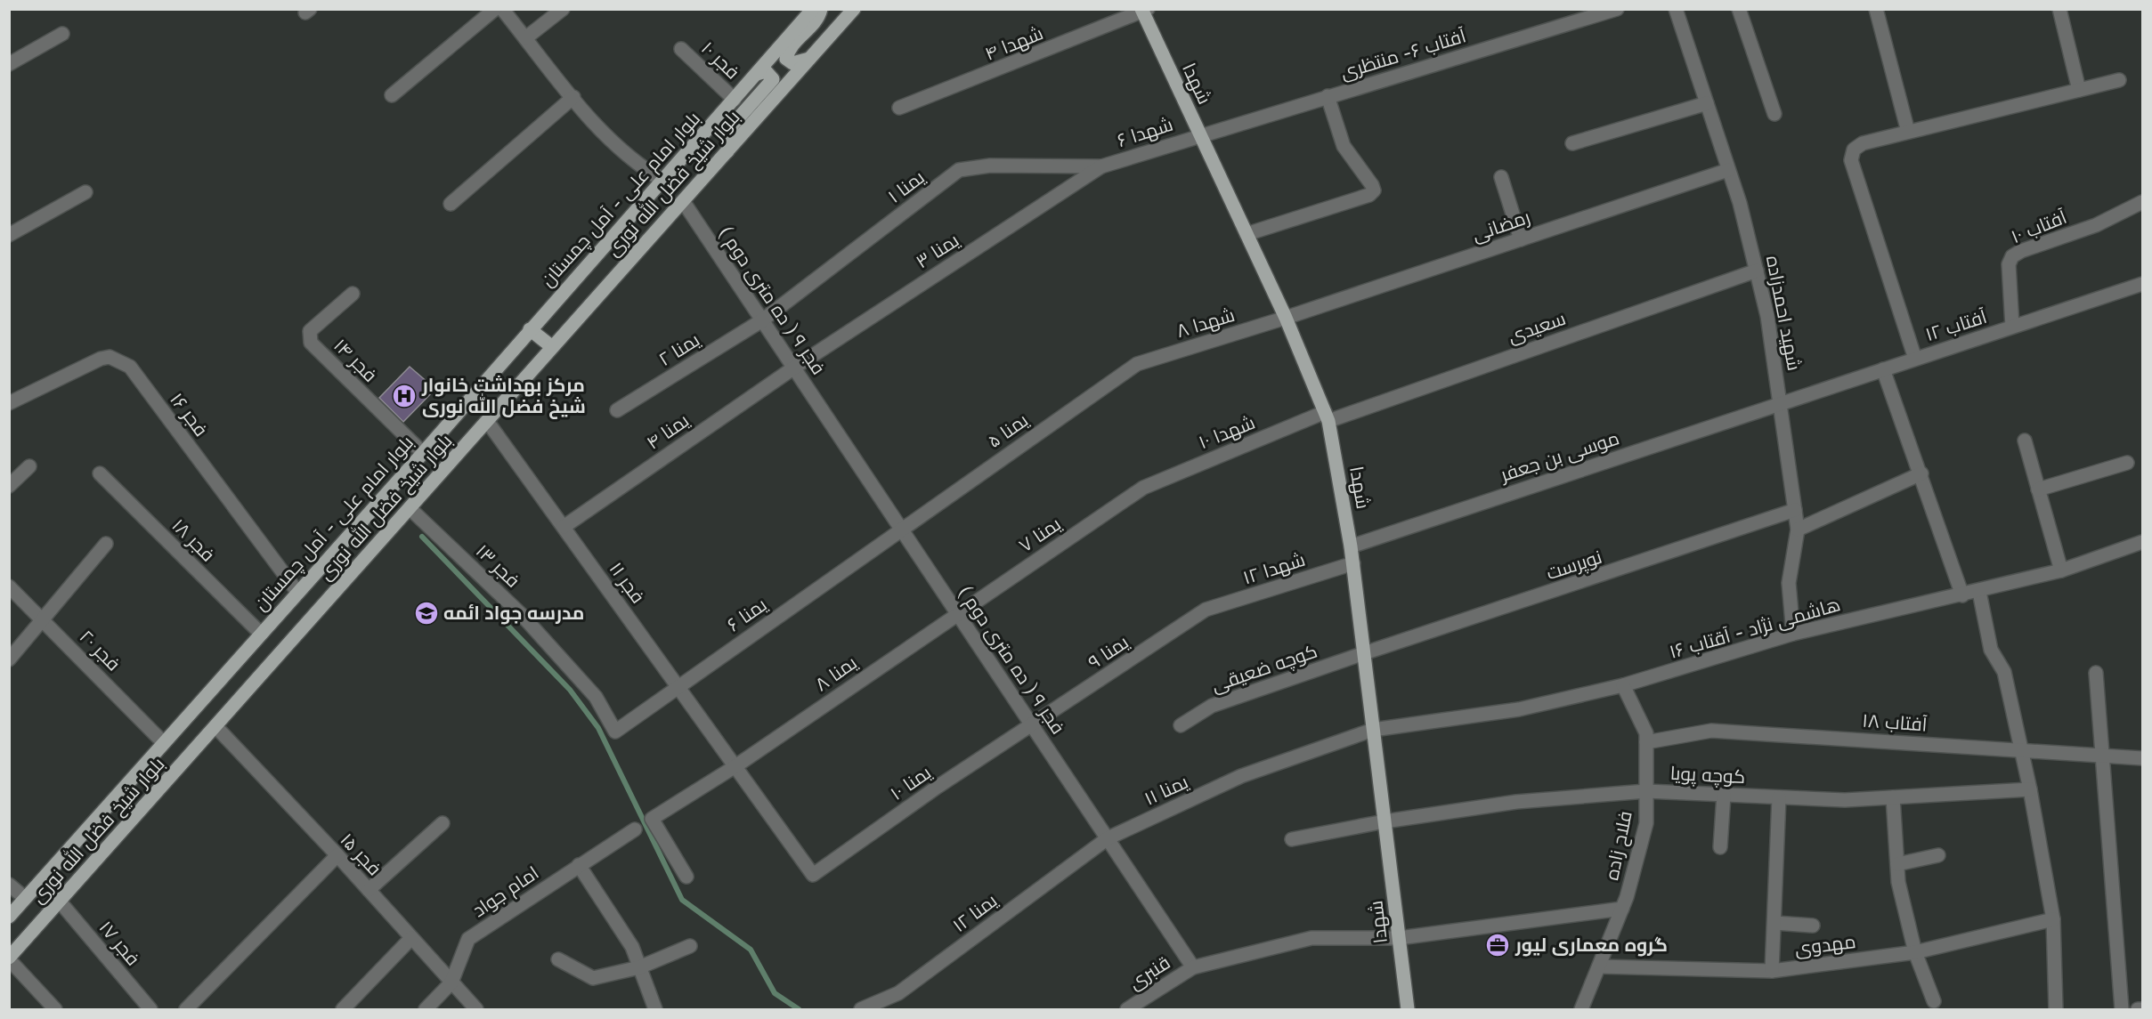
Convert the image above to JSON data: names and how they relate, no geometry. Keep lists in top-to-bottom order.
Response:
{
  "streets": {
    "main road": ["شهدا", "بلوار شیخ فضل الله نوری", "بلوار امام علی - آمل چمستان"],
    "street": [
      "شهدا ۴",
      "آفتاب ۶- منتظری",
      "فجر ۱۰",
      "شهدا ۶",
      "یمنا ۱",
      "رمضانی",
      "آفتاب ۱۰",
      "یمنا ۳",
      "فجر ۹ ( ده متری دوم )",
      "شهید احمدزاده",
      "شهدا ۸",
      "آفتاب ۱۲",
      "سعیدی",
      "یمنا ۲",
      "فجر ۱۴",
      "فجر ۱۶",
      "یمنا ۵",
      "یمنا ۴",
      "شهدا ۱۰",
      "موسی بن جعفر",
      "یمنا ۷",
      "فجر ۱۸",
      "نوپرست",
      "فجر ۱۳",
      "شهدا ۱۲",
      "فجر ۱۱",
      "یمنا ۶",
      "هاشمی نژاد - آقتاب ۱۶",
      "فجر ۲۰",
      "یمنا ۹",
      "کوچه ضعیقی",
      "یمنا ۸",
      "آفتاب ۱۸",
      "کوچه پویا",
      "یمنا ۱۰",
      "یمنا ۱۱",
      "فلاح زاده",
      "فجر ۱۵",
      "امام جواد",
      "یمنا ۱۲",
      "فجر ۱۷",
      "مهدوی",
      "قنبری"
    ]
  },
  "crossings": [
    ["شهدا ۴", "شهدا"],
    ["آفتاب ۶- منتظری", "شهدا"],
    ["آفتاب ۶- منتظری", "شهدا ۶"],
    ["فجر ۱۰", "بلوار امام علی - آمل چمستان"],
    ["شهدا", "شهدا ۶"],
    ["شهدا", "رمضانی"],
    ["شهدا", "شهدا ۸"],
    ["شهدا", "سعیدی"],
    ["شهدا", "شهدا ۱۰"],
    ["شهدا", "موسی بن جعفر"],
    ["شهدا", "نوپرست"],
    ["شهدا", "شهدا ۱۲"],
    ["شهدا", "هاشمی نژاد - آقتاب ۱۶"],
    ["شهدا", "کوچه ضعیقی"],
    ["شهدا", "کوچه پویا"],
    ["شهدا", "یمنا ۱۱"],
    ["شهدا ۶", "یمنا ۱"],
    ["شهدا ۶", "یمنا ۳"],
    ["بلوار شیخ فضل الله نوری", "فجر ۹ ( ده متری دوم )"],
    ["بلوار شیخ فضل الله نوری", "فجر ۱۳"],
    ["بلوار شیخ فضل الله نوری", "فجر ۱۱"],
    ["بلوار شیخ فضل الله نوری", "فجر ۱۵"],
    ["بلوار شیخ فضل الله نوری", "فجر ۱۷"],
    ["یمنا ۱", "یمنا ۳"],
    ["یمنا ۱", "فجر ۹ ( ده متری دوم )"],
    ["یمنا ۱", "یمنا ۲"],
    ["بلوار امام علی - آمل چمستان", "فجر ۱۴"],
    ["بلوار امام علی - آمل چمستان", "فجر ۱۶"],
    ["بلوار امام علی - آمل چمستان", "فجر ۱۸"],
    ["بلوار امام علی - آمل چمستان", "فجر ۲۰"],
    ["رمضانی", "شهید احمدزاده"],
    ["رمضانی", "شهدا ۸"],
    ["آفتاب ۱۰", "آفتاب ۱۲"],
    ["یمنا ۳", "فجر ۹ ( ده متری دوم )"],
    ["یمنا ۳", "یمنا ۴"],
    ["فجر ۹ ( ده متری دوم )", "یمنا ۲"],
    ["فجر ۹ ( ده متری دوم )", "یمنا ۵"],
    ["فجر ۹ ( ده متری دوم )", "یمنا ۴"],
    ["فجر ۹ ( ده متری دوم )", "یمنا ۷"],
    ["فجر ۹ ( ده متری دوم )", "یمنا ۶"],
    ["فجر ۹ ( ده متری دوم )", "یمنا ۹"],
    ["فجر ۹ ( ده متری دوم )", "یمنا ۸"],
    ["فجر ۹ ( ده متری دوم )", "یمنا ۱۰"],
    ["فجر ۹ ( ده متری دوم )", "یمنا ۱۱"],
    ["فجر ۹ ( ده متری دوم )", "یمنا ۱۲"],
    ["فجر ۹ ( ده متری دوم )", "قنبری"],
    ["شهید احمدزاده", "آفتاب ۱۲"],
    ["شهید احمدزاده", "سعیدی"],
    ["شهید احمدزاده", "موسی بن جعفر"],
    ["شهید احمدزاده", "نوپرست"],
    ["شهید احمدزاده", "هاشمی نژاد - آقتاب ۱۶"],
    ["شهدا ۸", "یمنا ۵"],
    ["آفتاب ۱۲", "موسی بن جعفر"],
    ["سعیدی", "شهدا ۱۰"],
    ["یمنا ۵", "یمنا ۶"],
    ["یمنا ۴", "فجر ۱۱"],
    ["شهدا ۱۰", "یمنا ۷"],
    ["یمنا ۷", "یمنا ۸"],
    ["نوپرست", "کوچه ضعیقی"],
    ["فجر ۱۳", "یمنا ۶"],
    ["شهدا ۱۲", "یمنا ۹"],
    ["فجر ۱۱", "یمنا ۶"],
    ["فجر ۱۱", "یمنا ۸"],
    ["فجر ۱۱", "یمنا ۱۰"],
    ["هاشمی نژاد - آقتاب ۱۶", "یمنا ۱۱"],
    ["هاشمی نژاد - آقتاب ۱۶", "فلاح زاده"],
    ["یمنا ۹", "یمنا ۱۰"],
    ["آفتاب ۱۸", "فلاح زاده"],
    ["کوچه پویا", "فلاح زاده"],
    ["یمنا ۱۱", "یمنا ۱۲"],
    ["فلاح زاده", "مهدوی"],
    ["فجر ۱۵", "امام جواد"]
  ],
  "places": {
    "hospital": ["مرکز بهداشت خانوار شیخ فضل الله نوری"],
    "school or university": ["مدرسه جواد ائمه"],
    "office": ["گروه معماری لیور"]
  }
}
